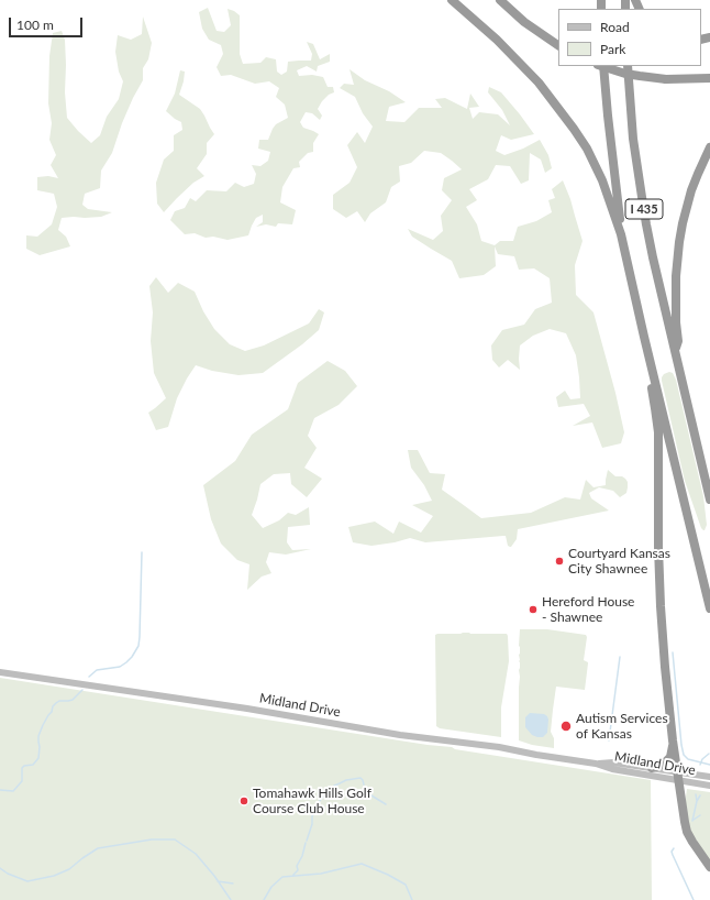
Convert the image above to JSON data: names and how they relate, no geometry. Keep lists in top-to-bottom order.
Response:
{
  "streets": {
    "highway": ["I 435"],
    "main road": ["Midland Drive"]
  },
  "places": [
    "Courtyard Kansas City Shawnee",
    "Hereford House - Shawnee",
    "Autism Services of Kansas",
    "Tomahawk Hills Golf Course Club House"
  ],
  "legend": ["Road", "Park"],
  "scale_bar": "100 m"
}
